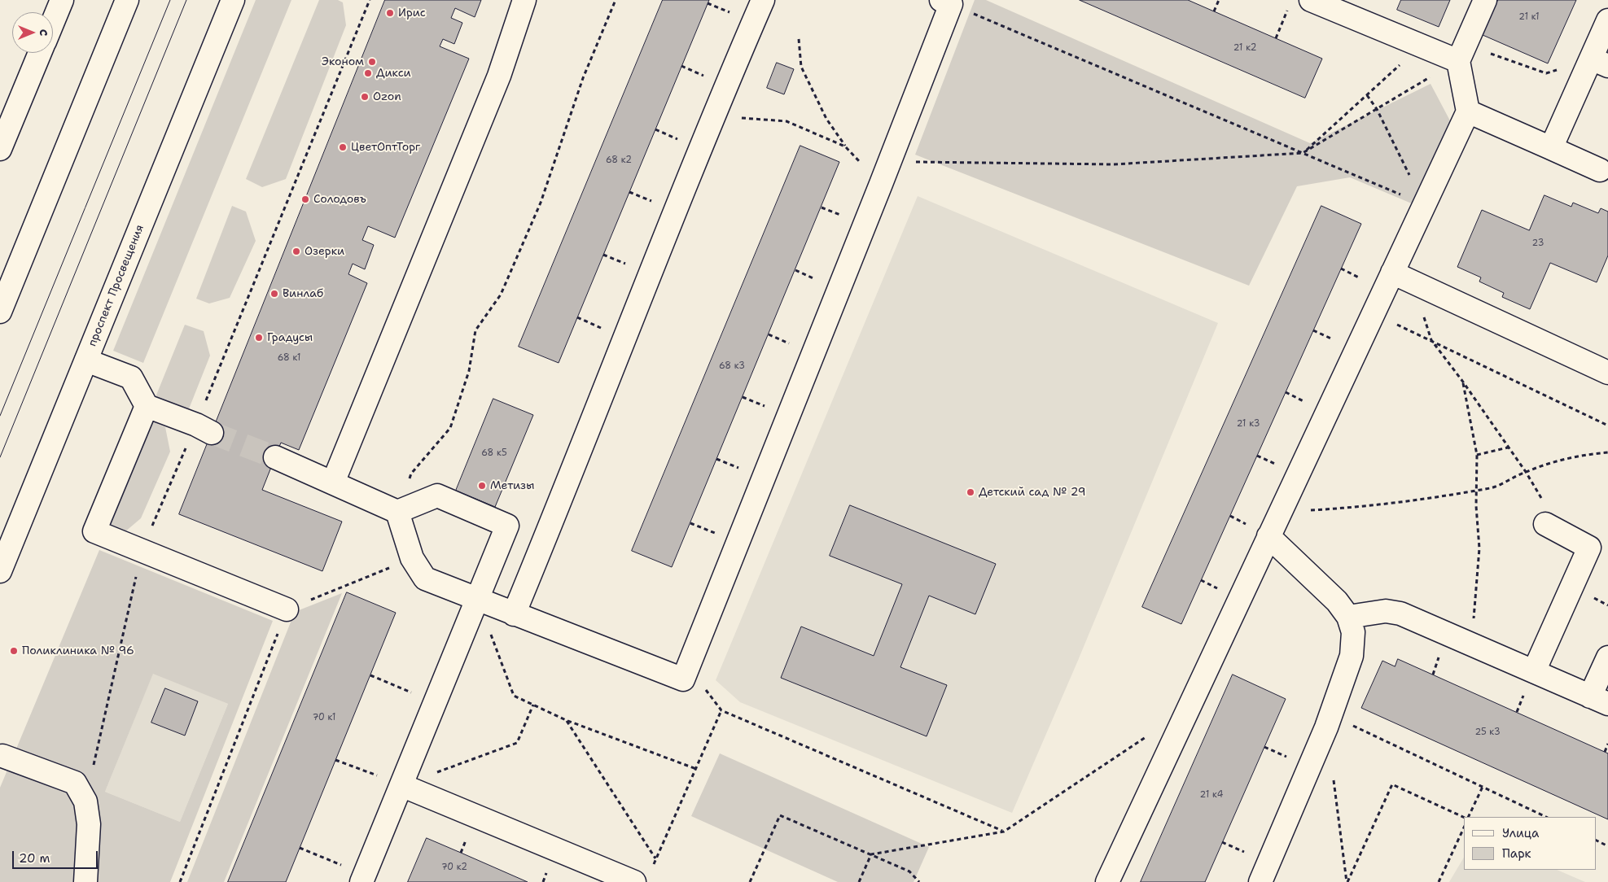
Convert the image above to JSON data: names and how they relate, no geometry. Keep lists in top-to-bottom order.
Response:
{
  "streets": {
    "main road": ["проспект Просвещения"]
  },
  "places": [
    "Ирис",
    "Эконом",
    "Дикси",
    "Ozon",
    "ЦветОптТорг",
    "Солодовъ",
    "Озерки",
    "Винлаб",
    "Градусы",
    "Метизы",
    "Детский сад № 29",
    "Поликлиника № 96"
  ],
  "house_numbers": [
    "21 к1",
    "21 к2",
    "68 к2",
    "23",
    "68 к1",
    "68 к3",
    "21 к3",
    "68 к5",
    "70 к1",
    "25 к3",
    "21 к4",
    "70 к2"
  ],
  "legend": ["Улица", "Парк"],
  "scale_bar": "20 m",
  "north": "right"
}
